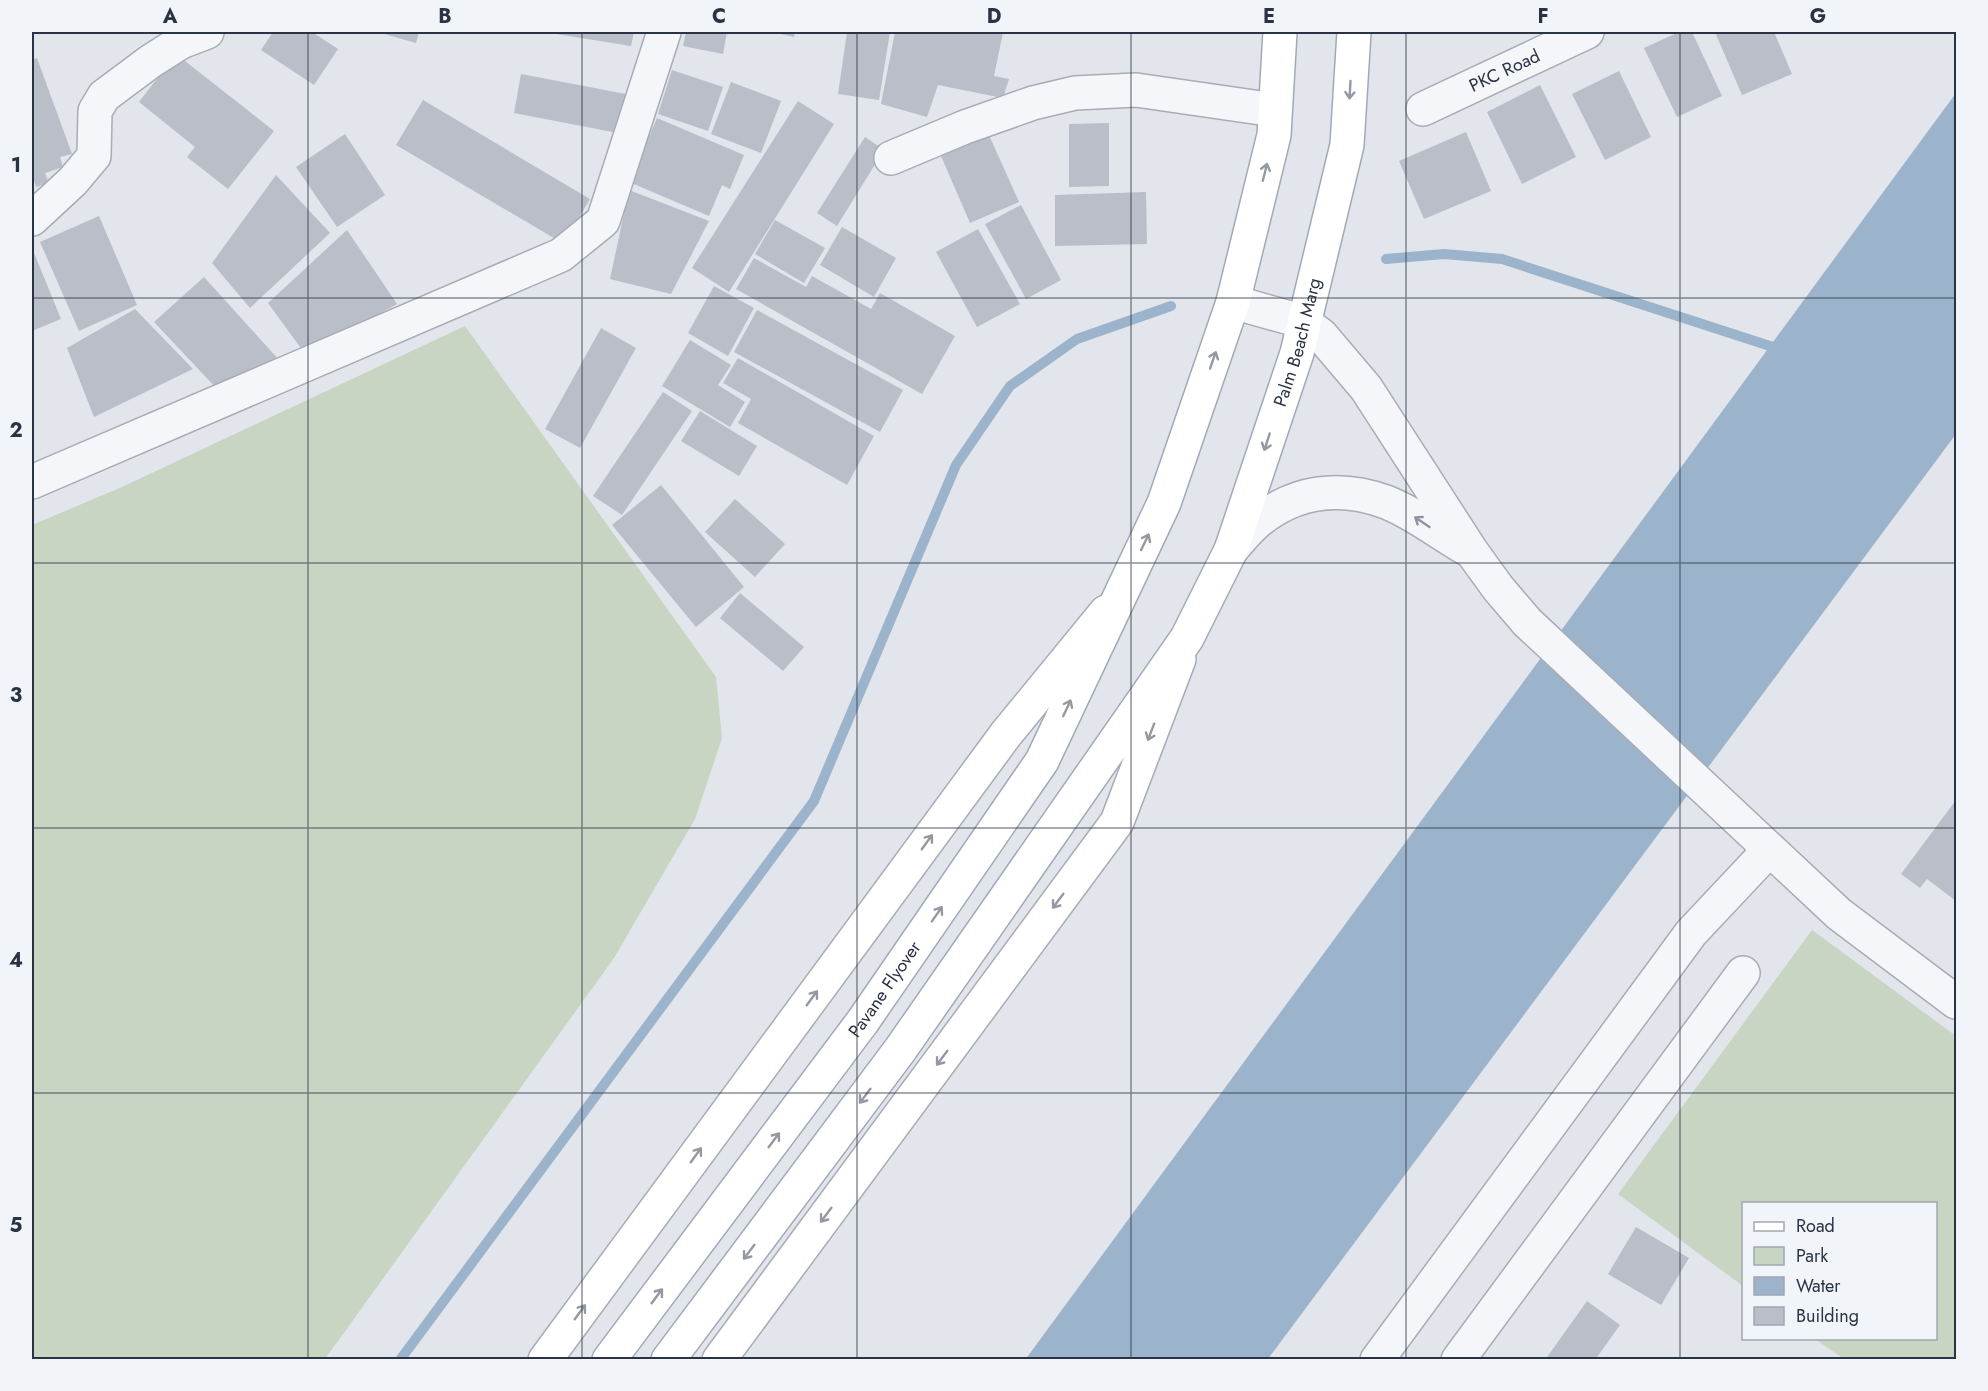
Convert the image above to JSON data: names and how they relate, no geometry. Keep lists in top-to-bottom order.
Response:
{
  "streets": {
    "main road": ["Palm Beach Marg", "Pavane Flyover"],
    "street": ["PKC Road"]
  },
  "legend": [
    "Road",
    "Park",
    "Water",
    "Building"
  ],
  "grid": {
    "columns": [
      "A",
      "B",
      "C",
      "D",
      "E",
      "F",
      "G"
    ],
    "rows": [
      "1",
      "2",
      "3",
      "4",
      "5"
    ]
  }
}
